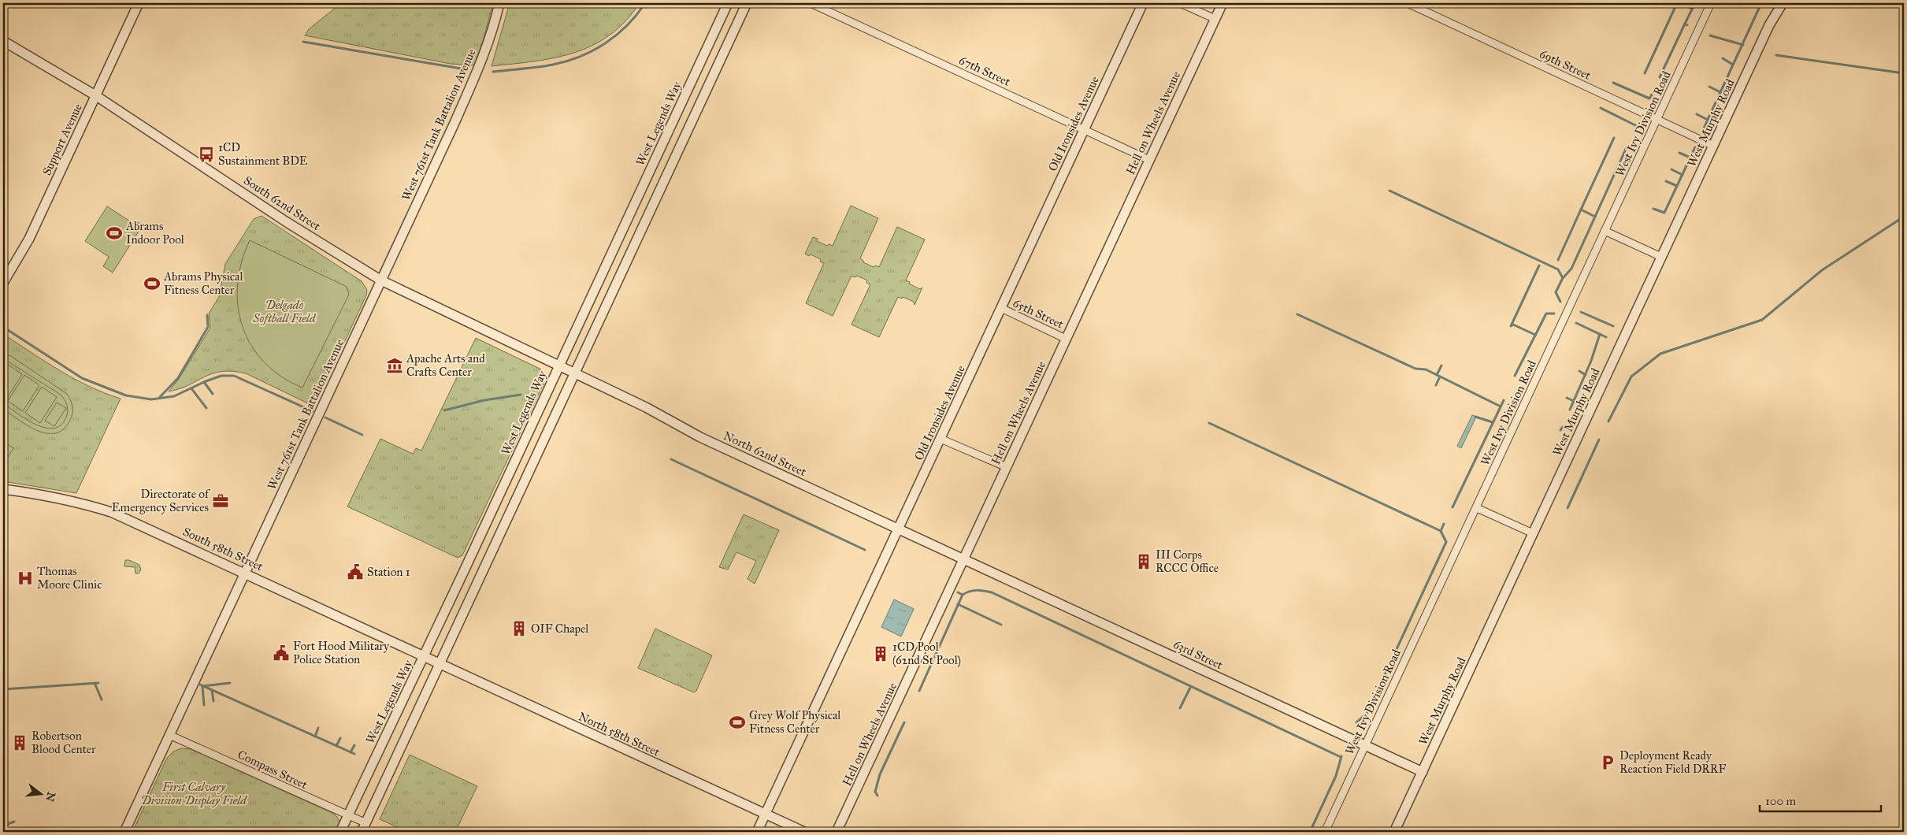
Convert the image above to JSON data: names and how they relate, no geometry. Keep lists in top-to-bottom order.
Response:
{
  "streets": {
    "street": [
      "69th Street",
      "67th Street",
      "Hell on Wheels Avenue",
      "West Murphy Road",
      "West Legends Way",
      "Old Ironsides Avenue",
      "West Ivy Division Road",
      "West 761st Tank Battalion Avenue",
      "Support Avenue",
      "South 62nd Street",
      "65th Street",
      "North 62nd Street",
      "South 58th Street",
      "63rd Street",
      "North 58th Street",
      "Compass Street"
    ]
  },
  "crossings": [
    ["69th Street", "West Murphy Road"],
    ["69th Street", "West Ivy Division Road"],
    ["67th Street", "Hell on Wheels Avenue"],
    ["67th Street", "Old Ironsides Avenue"],
    ["Hell on Wheels Avenue", "65th Street"],
    ["Hell on Wheels Avenue", "North 62nd Street"],
    ["Hell on Wheels Avenue", "63rd Street"],
    ["West Murphy Road", "63rd Street"],
    ["West Legends Way", "South 62nd Street"],
    ["West Legends Way", "North 62nd Street"],
    ["West Legends Way", "South 58th Street"],
    ["West Legends Way", "North 58th Street"],
    ["West Legends Way", "Compass Street"],
    ["Old Ironsides Avenue", "65th Street"],
    ["Old Ironsides Avenue", "North 62nd Street"],
    ["Old Ironsides Avenue", "North 58th Street"],
    ["West Ivy Division Road", "63rd Street"],
    ["West 761st Tank Battalion Avenue", "South 62nd Street"],
    ["West 761st Tank Battalion Avenue", "South 58th Street"],
    ["West 761st Tank Battalion Avenue", "Compass Street"],
    ["Support Avenue", "South 62nd Street"],
    ["South 62nd Street", "North 62nd Street"],
    ["North 62nd Street", "63rd Street"],
    ["South 58th Street", "North 58th Street"]
  ],
  "parks": ["Delgado Softball Field", "First Calvary Division Display Field"],
  "places": {
    "bus stop": ["1CD Sustainment BDE"],
    "sports": ["Abrams Indoor Pool", "Abrams Physical Fitness Center", "Grey Wolf Physical Fitness Center"],
    "museum": ["Apache Arts and Crafts Center"],
    "office": ["Directorate of Emergency Services"],
    "building": [
      "III Corps RCCC Office",
      "OIF Chapel",
      "1CD Pool (62nd St Pool)",
      "Robertson Blood Center"
    ],
    "public building": ["Station 1", "Fort Hood Military Police Station"],
    "hospital": ["Thomas Moore Clinic"],
    "parking": ["Deployment Ready Reaction Field DRRF"]
  },
  "scale_bar": "100 m",
  "north": "right"
}
